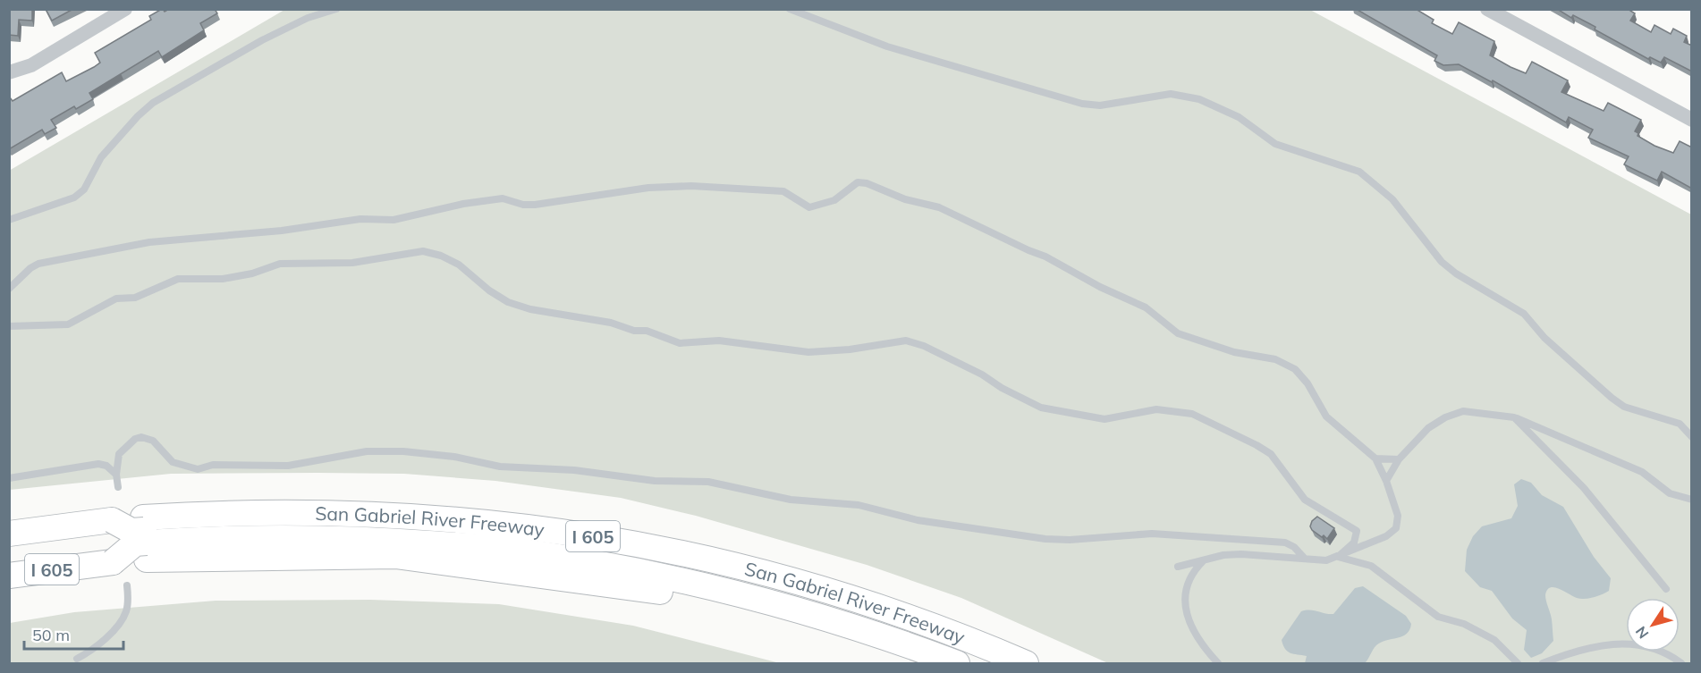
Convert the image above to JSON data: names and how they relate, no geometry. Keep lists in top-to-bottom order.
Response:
{
  "streets": {
    "highway": ["San Gabriel River Freeway", "I 605"]
  },
  "crossings": [
    ["San Gabriel River Freeway", "I 605"]
  ],
  "scale_bar": "50 m",
  "north": "bottom left"
}
